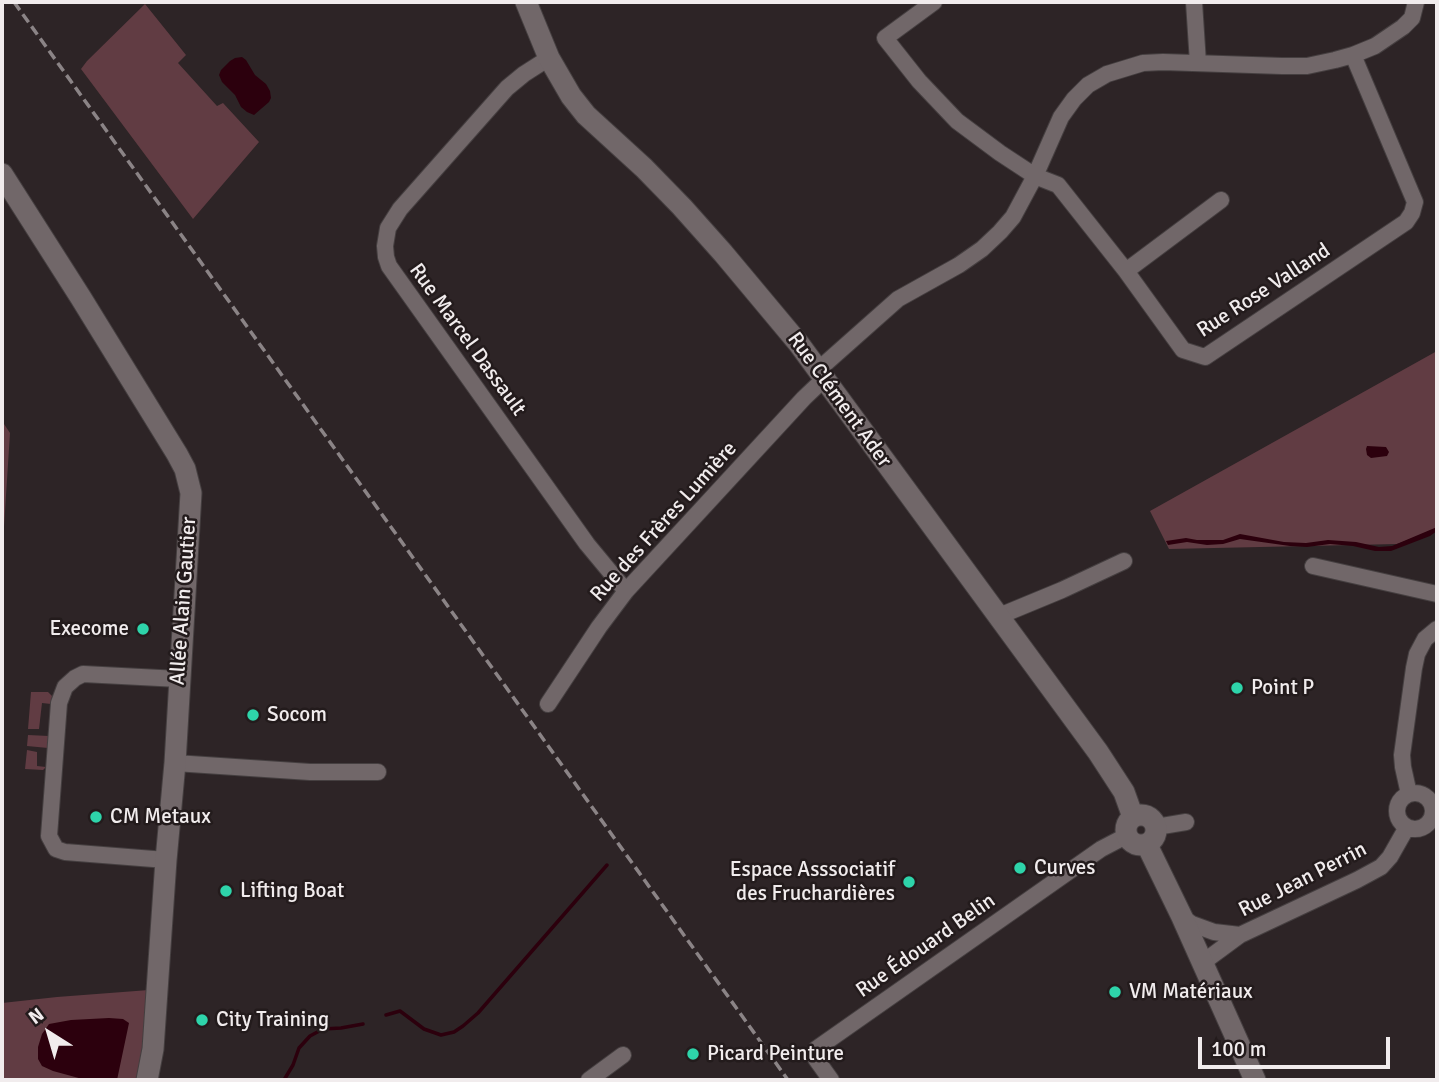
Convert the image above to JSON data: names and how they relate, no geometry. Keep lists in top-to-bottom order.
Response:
{
  "streets": {
    "street": [
      "Rue Rose Valland",
      "Rue Marcel Dassault",
      "Rue Clément Ader",
      "Rue des Frères Lumière",
      "Allée Alain Gautier",
      "Rue Jean Perrin",
      "Rue Édouard Belin"
    ]
  },
  "crossings": [
    ["Rue Rose Valland", "Rue des Frères Lumière"],
    ["Rue Marcel Dassault", "Rue Clément Ader"],
    ["Rue Marcel Dassault", "Rue des Frères Lumière"],
    ["Rue Clément Ader", "Rue des Frères Lumière"],
    ["Rue Clément Ader", "Rue Édouard Belin"]
  ],
  "places": [
    "Execome",
    "Point P",
    "Socom",
    "CM Metaux",
    "Curves",
    "Espace Asssociatif des Fruchardières",
    "Lifting Boat",
    "VM Matériaux",
    "City Training",
    "Picard Peinture"
  ],
  "scale_bar": "100 m",
  "north": "top left"
}
